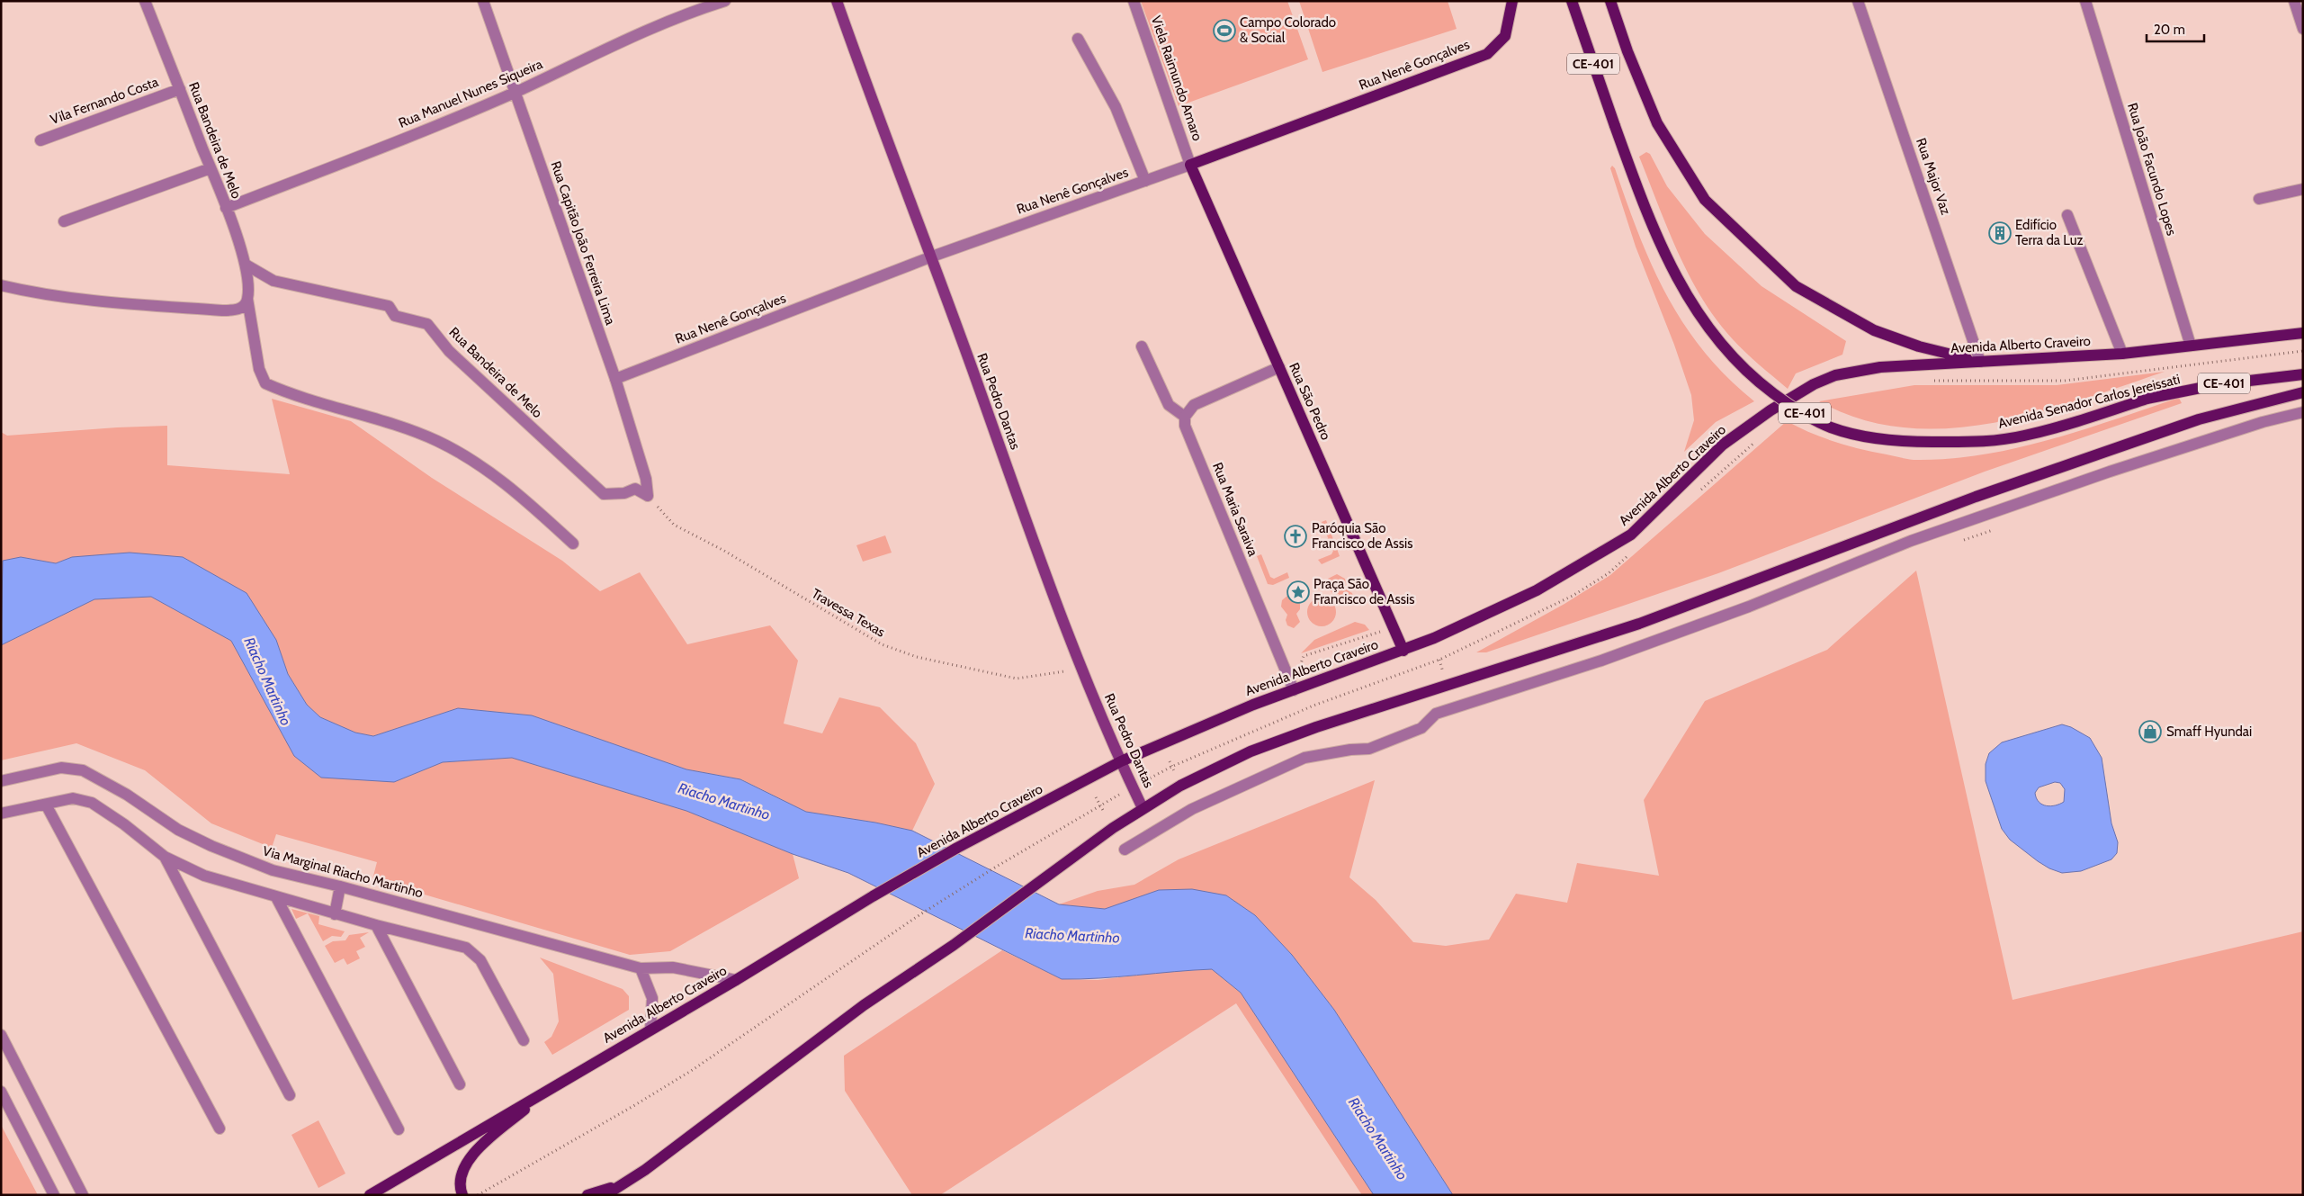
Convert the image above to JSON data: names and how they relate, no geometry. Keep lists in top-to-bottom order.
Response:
{
  "streets": {
    "main road": [
      "CE-401",
      "Rua Nenê Gonçalves",
      "Avenida Alberto Craveiro",
      "Rua Pedro Dantas",
      "Rua São Pedro",
      "Avenida Senador Carlos Jereissati"
    ],
    "street": [
      "Viela Raimundo Amaro",
      "Rua Manuel Nunes Siqueira",
      "Vila Fernando Costa",
      "Rua Bandeira de Melo",
      "Rua João Facundo Lopes",
      "Rua Major Vaz",
      "Rua Capitão João Ferreira Lima",
      "Rua Maria Saraiva",
      "Via Marginal Riacho Martinho"
    ],
    "path": ["Travessa Texas"]
  },
  "crossings": [
    ["CE-401", "Rua Major Vaz"],
    ["CE-401", "Avenida Alberto Craveiro"],
    ["Rua Nenê Gonçalves", "Viela Raimundo Amaro"],
    ["Rua Nenê Gonçalves", "Rua Capitão João Ferreira Lima"],
    ["Rua Nenê Gonçalves", "Rua Pedro Dantas"],
    ["Rua Nenê Gonçalves", "Rua São Pedro"],
    ["Viela Raimundo Amaro", "Rua São Pedro"],
    ["Rua Manuel Nunes Siqueira", "Rua Bandeira de Melo"],
    ["Rua Manuel Nunes Siqueira", "Rua Capitão João Ferreira Lima"],
    ["Vila Fernando Costa", "Rua Bandeira de Melo"],
    ["Rua Bandeira de Melo", "Rua Capitão João Ferreira Lima"],
    ["Rua Bandeira de Melo", "Travessa Texas"],
    ["Rua João Facundo Lopes", "Avenida Alberto Craveiro"],
    ["Rua Major Vaz", "Avenida Alberto Craveiro"],
    ["Rua Capitão João Ferreira Lima", "Travessa Texas"],
    ["Avenida Alberto Craveiro", "Rua Pedro Dantas"],
    ["Avenida Alberto Craveiro", "Rua São Pedro"],
    ["Avenida Alberto Craveiro", "Rua Maria Saraiva"],
    ["Avenida Alberto Craveiro", "Via Marginal Riacho Martinho"]
  ],
  "water": ["Riacho Martinho"],
  "places": {
    "sports": ["Campo Colorado & Social"],
    "building": ["Edifício Terra da Luz"],
    "church": ["Paróquia São Francisco de Assis"],
    "place": ["Praça São Francisco de Assis"],
    "shop": ["Smaff Hyundai"]
  },
  "scale_bar": "20 m"
}
